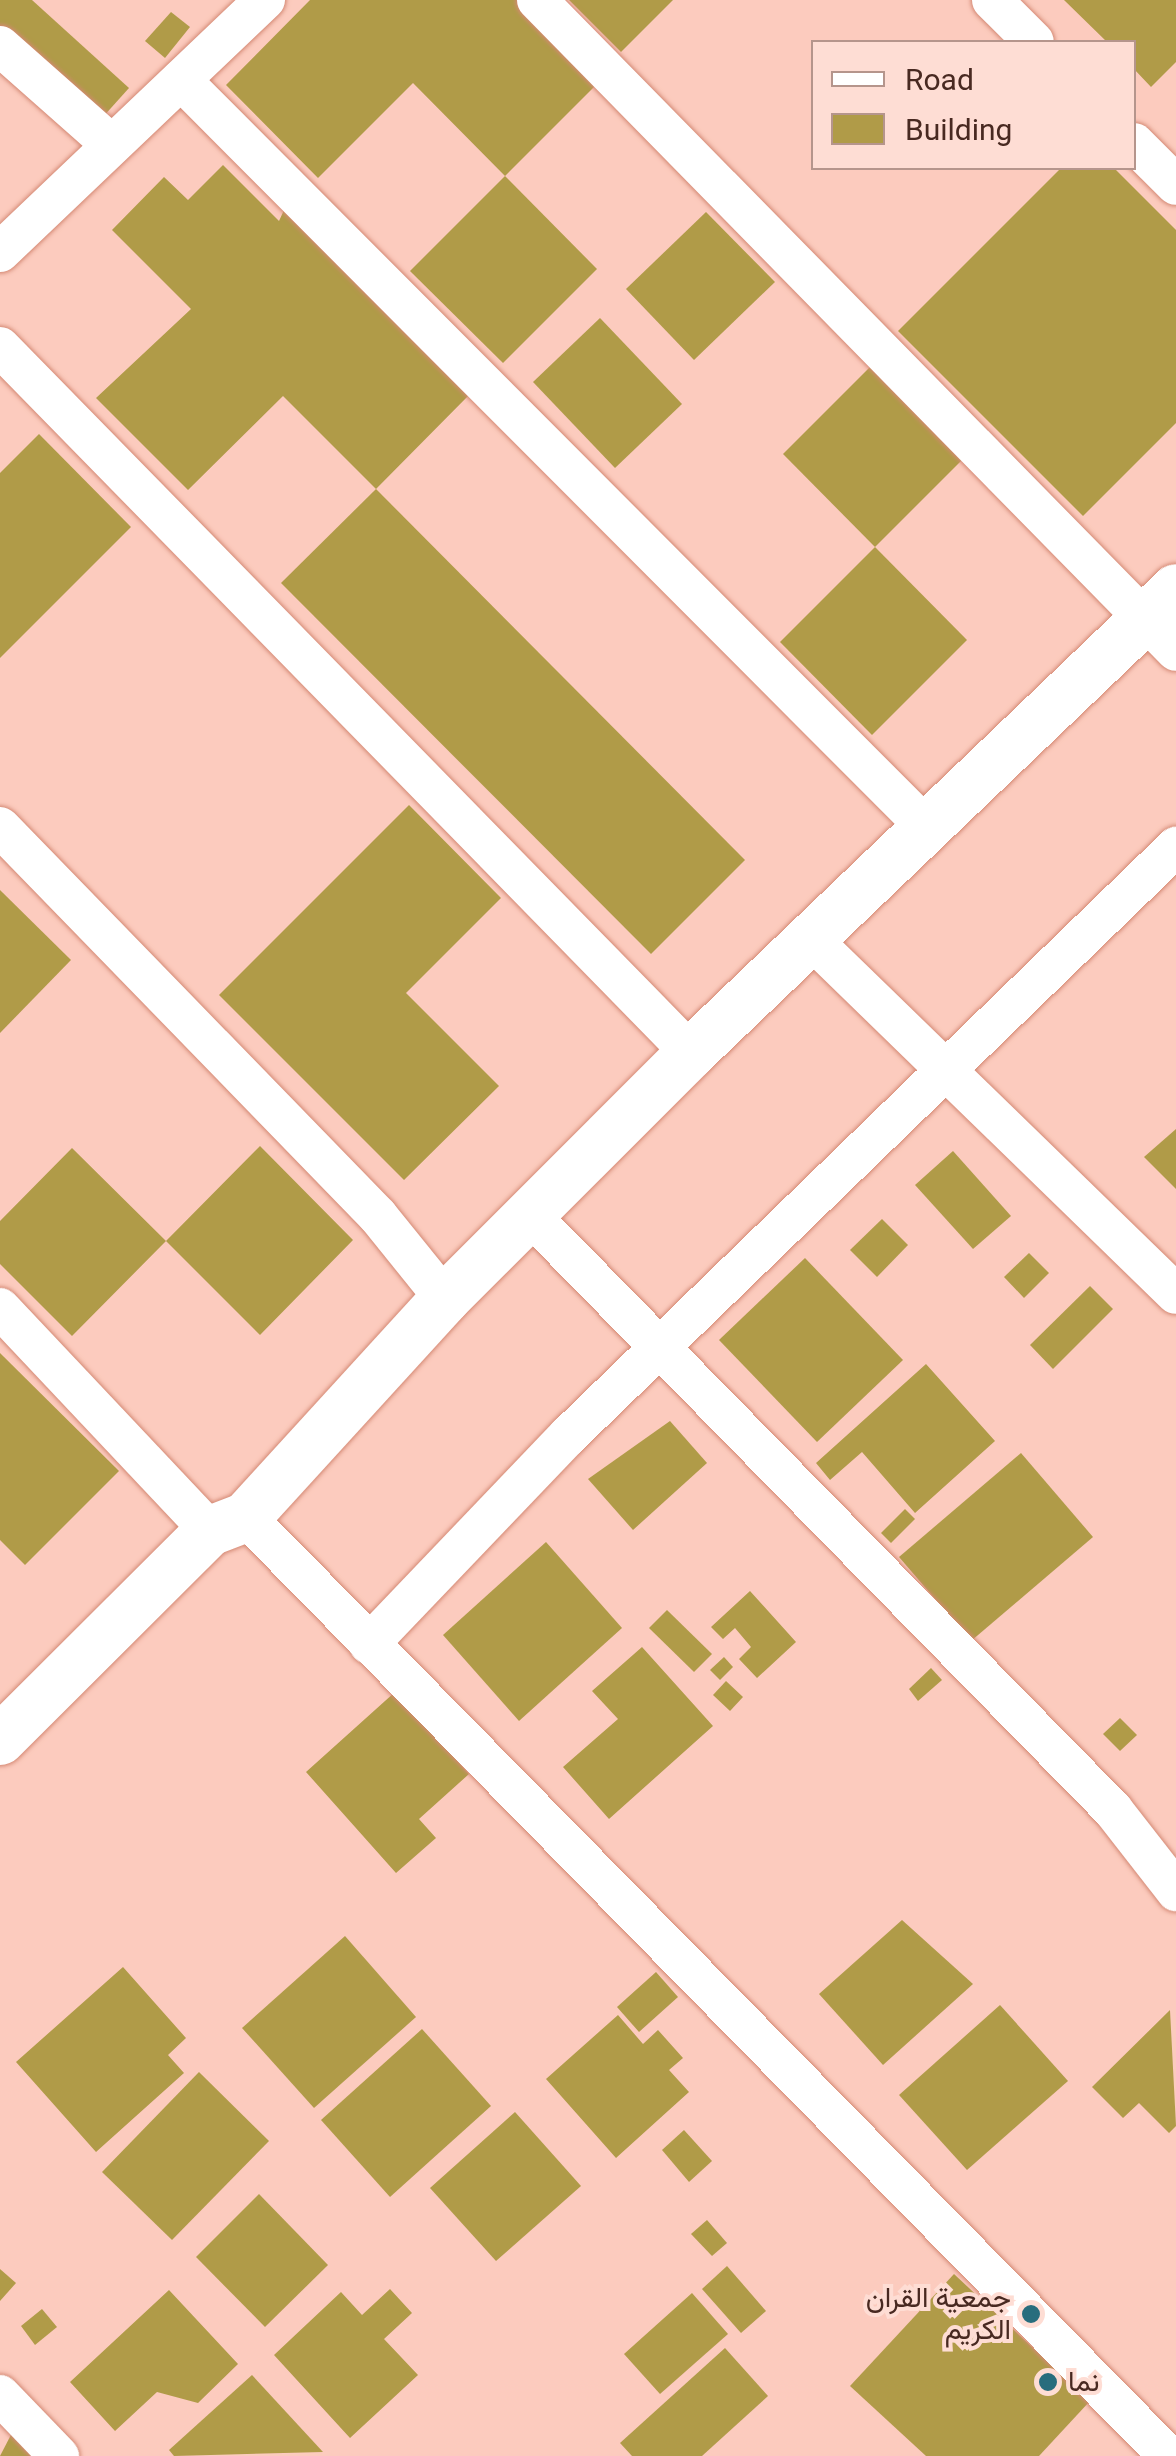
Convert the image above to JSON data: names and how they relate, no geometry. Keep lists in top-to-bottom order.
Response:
{
  "places": ["جمعية القران الكريم", "نما"],
  "legend": ["Road", "Building"]
}
